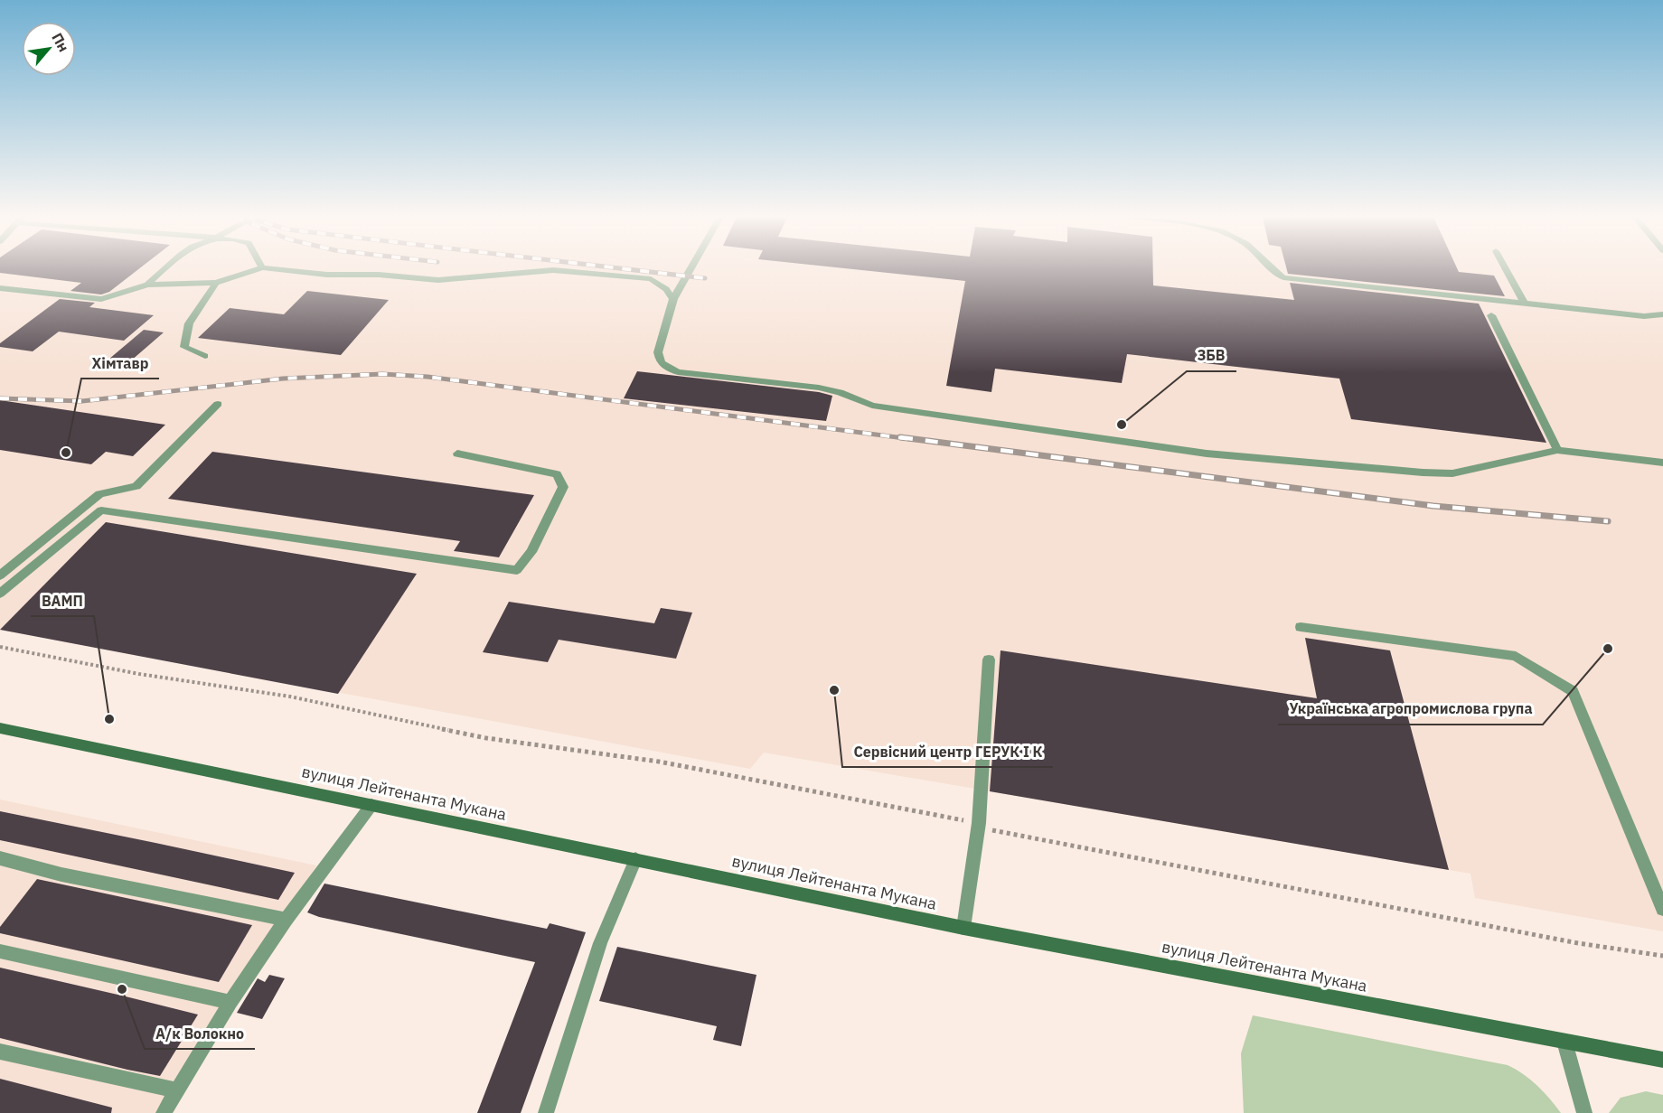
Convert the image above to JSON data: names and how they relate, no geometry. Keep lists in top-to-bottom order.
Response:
{
  "streets": {
    "main road": ["вулиця Лейтенанта Мукана"]
  },
  "places": [
    "ЗБВ",
    "Хімтавр",
    "Українська агропромислова група",
    "Сервісний центр ГЕРУК І К",
    "ВАМП",
    "А/к Волокно"
  ],
  "north": "top right"
}
